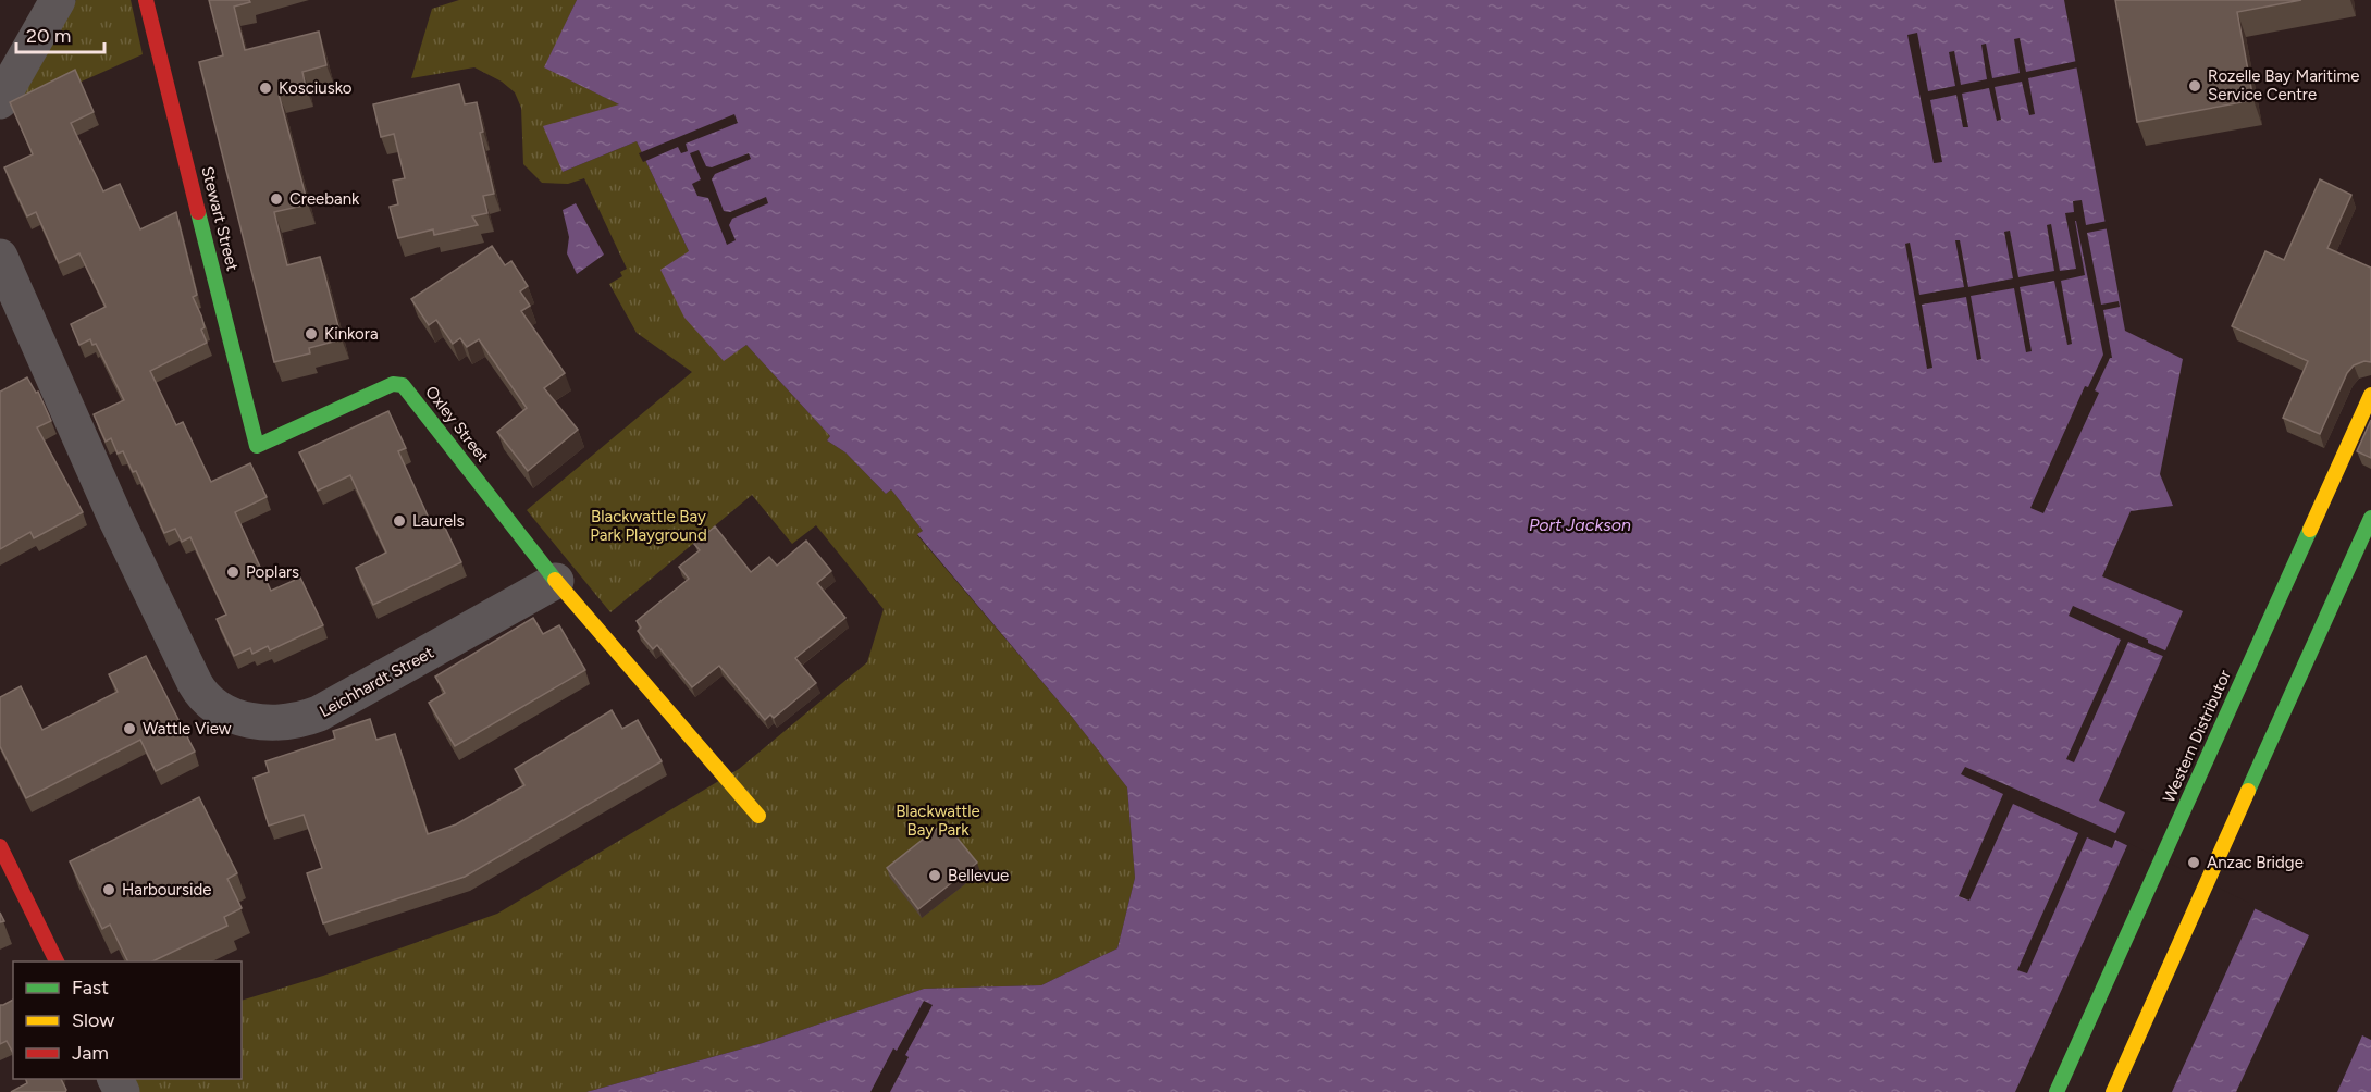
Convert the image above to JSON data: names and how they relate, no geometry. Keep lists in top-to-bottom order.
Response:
{
  "streets": {
    "main road": ["Stewart Street", "Oxley Street", "Western Distributor"],
    "street": ["Leichhardt Street"]
  },
  "crossings": [
    ["Stewart Street", "Oxley Street"],
    ["Oxley Street", "Leichhardt Street"]
  ],
  "water": ["Port Jackson"],
  "parks": ["Blackwattle Bay Park Playground", "Blackwattle Bay Park"],
  "places": [
    "Rozelle Bay Maritime Service Centre",
    "Kosciusko",
    "Creebank",
    "Kinkora",
    "Laurels",
    "Poplars",
    "Wattle View",
    "Anzac Bridge",
    "Bellevue",
    "Harbourside"
  ],
  "legend": ["Fast", "Slow", "Jam"],
  "scale_bar": "20 m"
}
